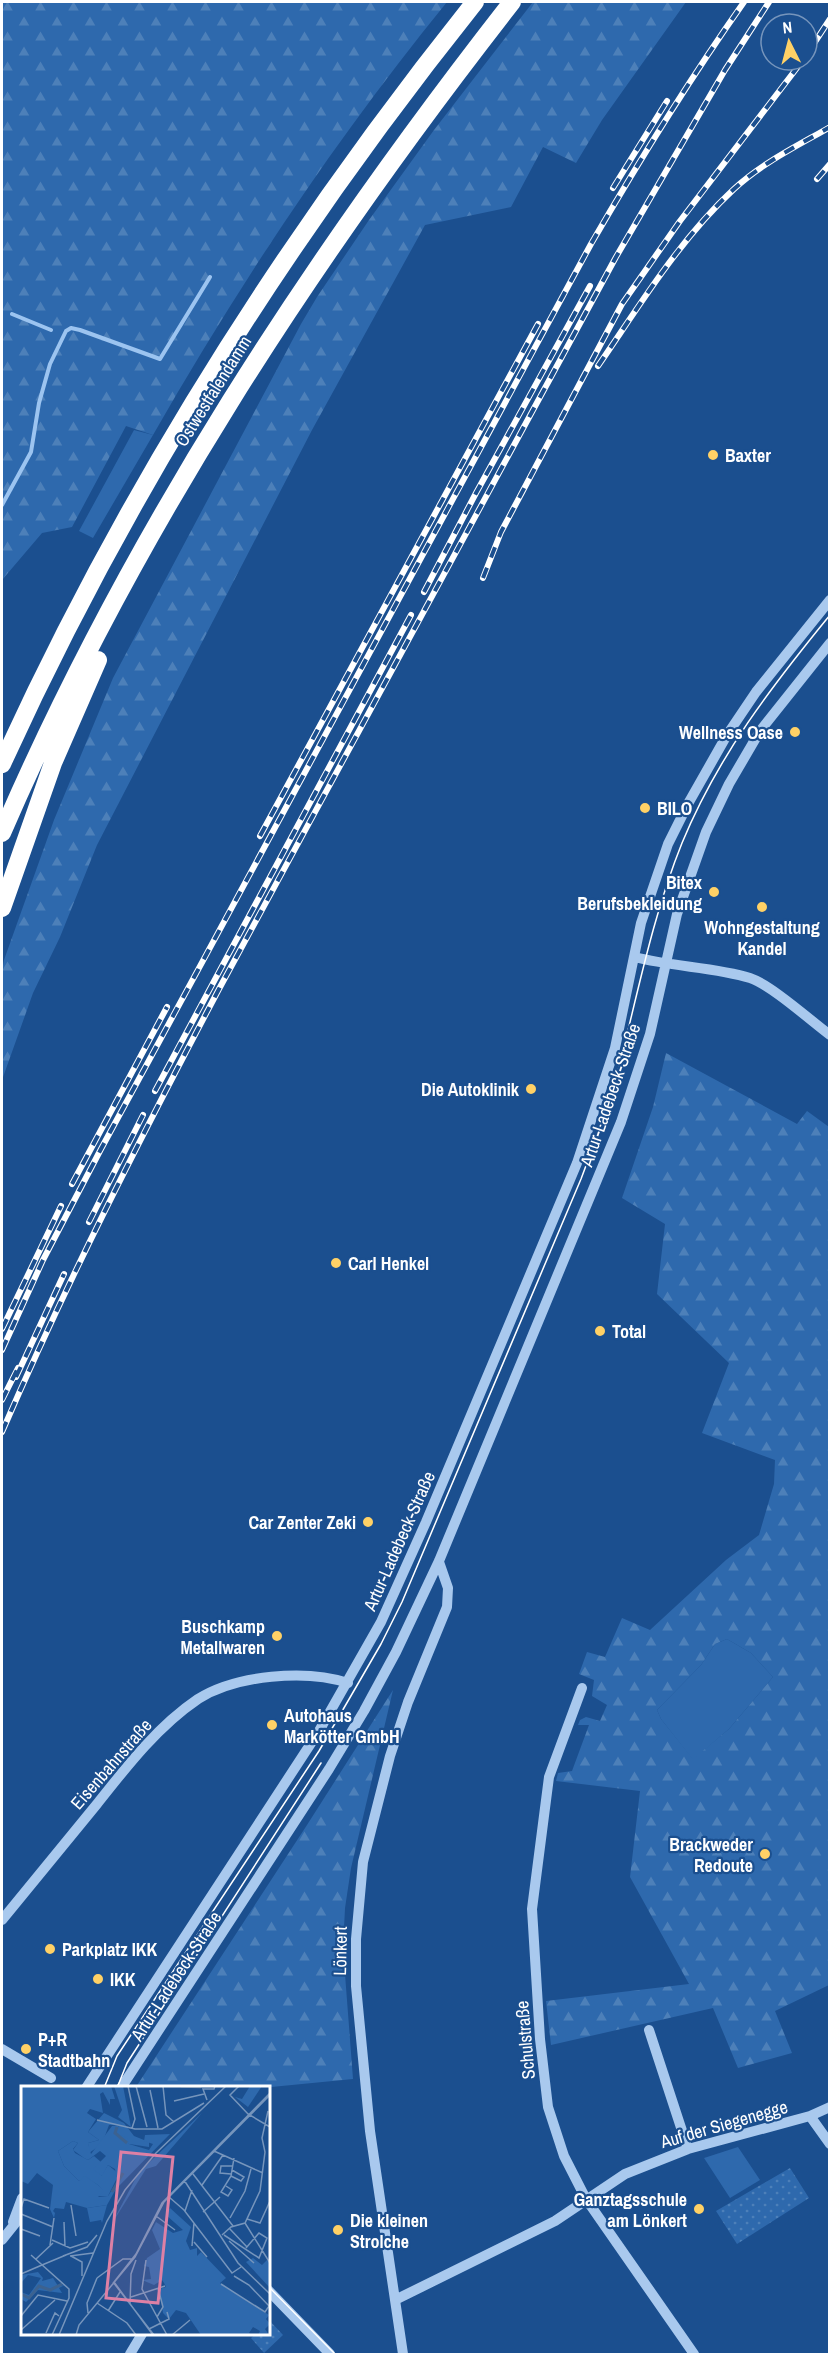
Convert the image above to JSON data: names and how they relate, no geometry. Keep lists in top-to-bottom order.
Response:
{
  "streets": {
    "highway": ["Ostwestfalendamm"],
    "street": [
      "Artur-Ladebeck-Straße",
      "Eisenbahnstraße",
      "Lönkert",
      "Schulstraße",
      "Auf der Siegenegge"
    ]
  },
  "crossings": [
    ["Artur-Ladebeck-Straße", "Eisenbahnstraße"],
    ["Artur-Ladebeck-Straße", "Lönkert"],
    ["Lönkert", "Auf der Siegenegge"],
    ["Schulstraße", "Auf der Siegenegge"]
  ],
  "places": [
    "Baxter",
    "Wellness Oase",
    "BILO",
    "Bitex Berufsbekleidung",
    "Wohngestaltung Kandel",
    "Die Autoklinik",
    "Carl Henkel",
    "Total",
    "Car Zenter Zeki",
    "Buschkamp Metallwaren",
    "Autohaus Markötter GmbH",
    "Brackweder Redoute",
    "Parkplatz IKK",
    "IKK",
    "P+R Stadtbahn",
    "Ganztagsschule am Lönkert",
    "Die kleinen Strolche"
  ],
  "north": "top"
}
